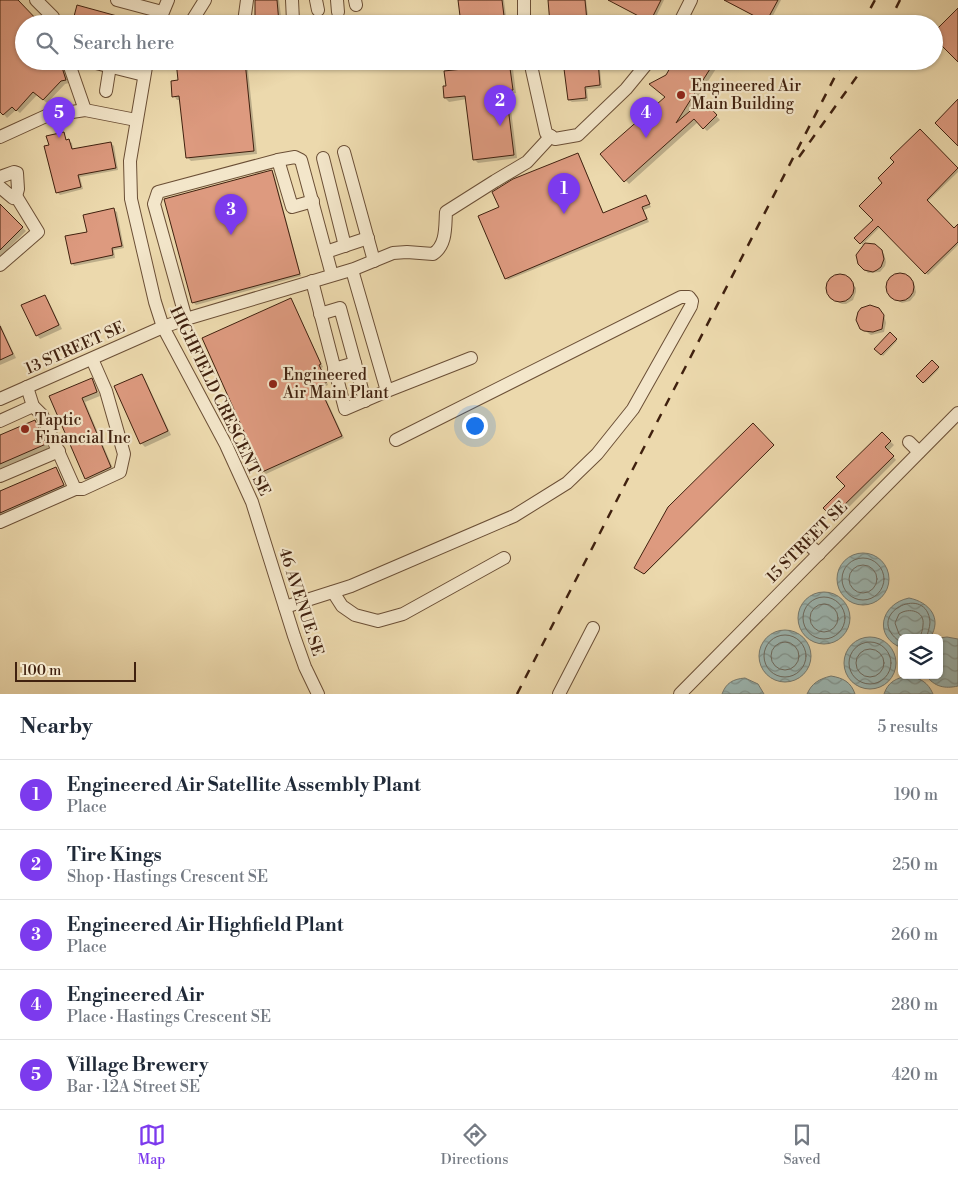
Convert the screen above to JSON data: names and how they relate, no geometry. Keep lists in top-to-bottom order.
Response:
{
  "streets": {
    "street": [
      "13 STREET SE",
      "HIGHFIELD CRESCENT SE",
      "15 STREET SE",
      "46 AVENUE SE"
    ]
  },
  "crossings": [
    ["13 STREET SE", "HIGHFIELD CRESCENT SE"],
    ["HIGHFIELD CRESCENT SE", "46 AVENUE SE"]
  ],
  "places": ["Engineered Air Main Building", "Engineered Air Main Plant", "Taptic Financial Inc"],
  "scale_bar": "100 m",
  "page": {
    "search": "Search here",
    "pins": [
      "2",
      "4",
      "5",
      "1",
      "3"
    ],
    "scale": "100 m",
    "heading": ["Nearby", "5 results"],
    "list": [
      {
        "mark": "1",
        "name": "Engineered Air Satellite Assembly Plant",
        "note": "Place",
        "value": "190 m"
      },
      {
        "mark": "2",
        "name": "Tire Kings",
        "note": "Shop · Hastings Crescent SE",
        "value": "250 m"
      },
      {
        "mark": "3",
        "name": "Engineered Air Highfield Plant",
        "note": "Place",
        "value": "260 m"
      },
      {
        "mark": "4",
        "name": "Engineered Air",
        "note": "Place · Hastings Crescent SE",
        "value": "280 m"
      },
      {
        "mark": "5",
        "name": "Village Brewery",
        "note": "Bar · 12A Street SE",
        "value": "420 m"
      }
    ],
    "nav": ["Map", "Directions", "Saved"]
  }
}
